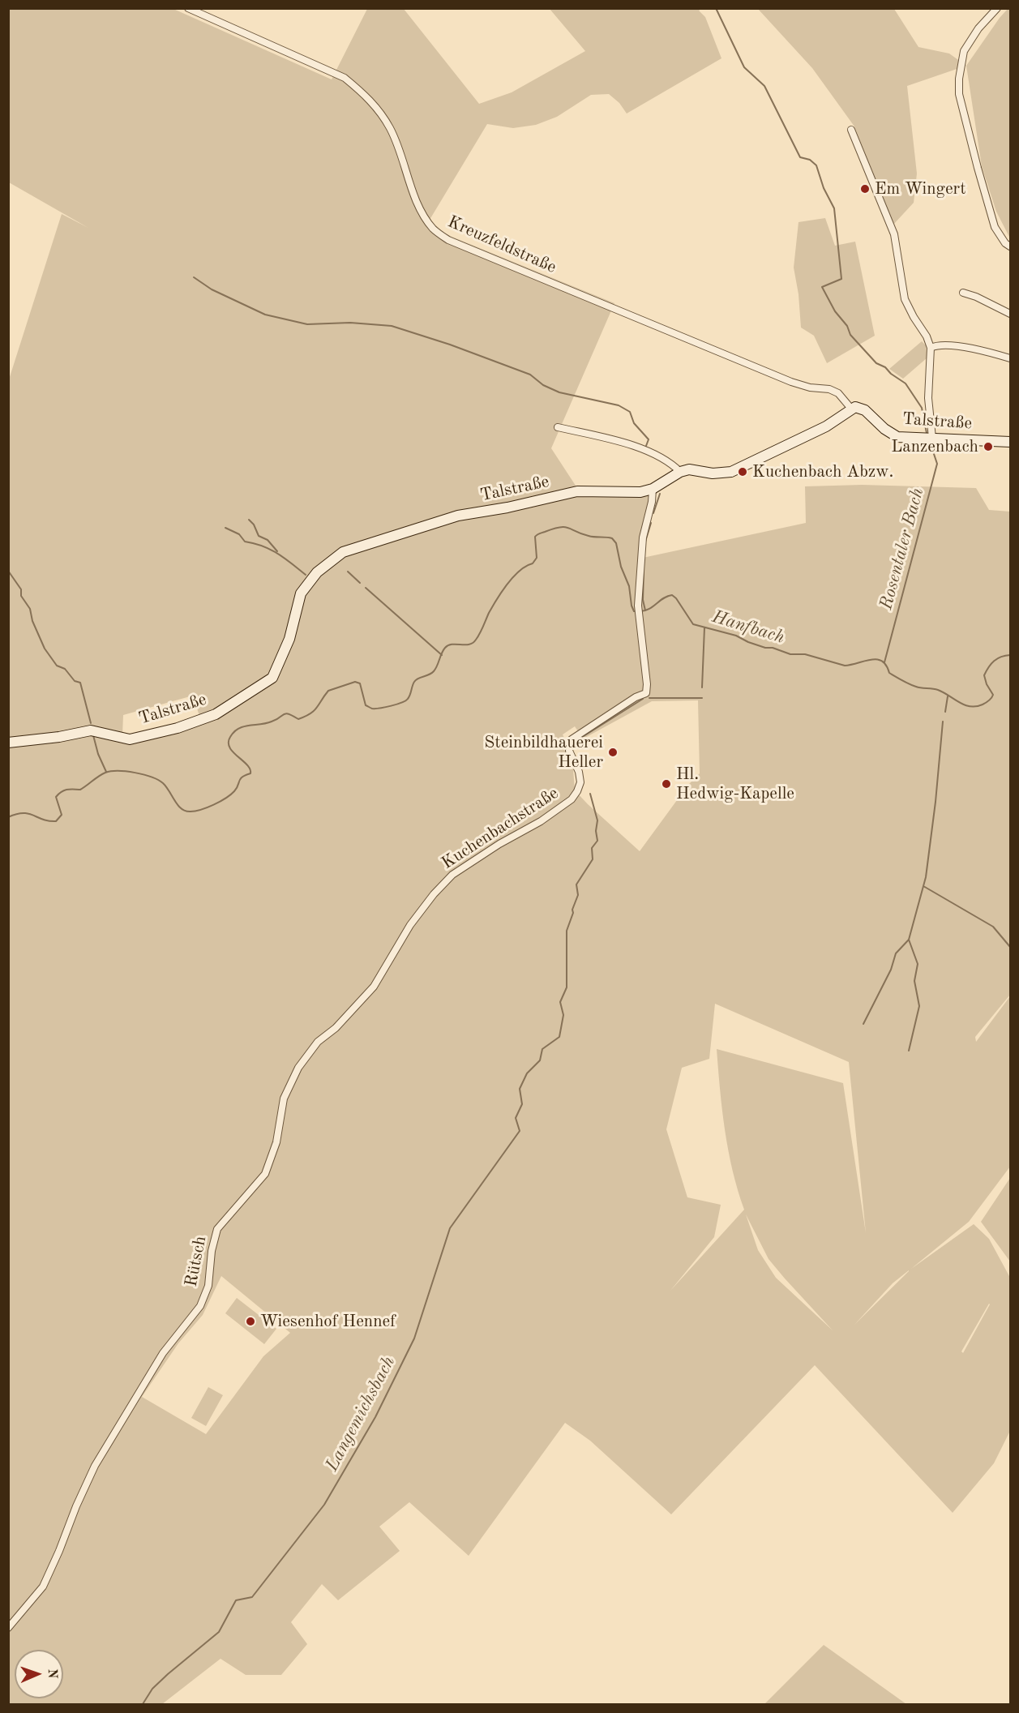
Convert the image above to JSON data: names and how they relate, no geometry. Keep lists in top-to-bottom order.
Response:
{
  "streets": {
    "main road": ["Talstraße"],
    "street": ["Kreuzfeldstraße", "Kuchenbachstraße", "Rütsch"]
  },
  "crossings": [
    ["Kreuzfeldstraße", "Talstraße"],
    ["Talstraße", "Kuchenbachstraße"],
    ["Kuchenbachstraße", "Rütsch"]
  ],
  "water": ["Rosentaler Bach", "Hanfbach", "Langemichsbach"],
  "places": [
    "Em Wingert",
    "Lanzenbach",
    "Kuchenbach Abzw.",
    "Steinbildhauerei Heller",
    "Hl. Hedwig-Kapelle",
    "Wiesenhof Hennef"
  ],
  "north": "right"
}
